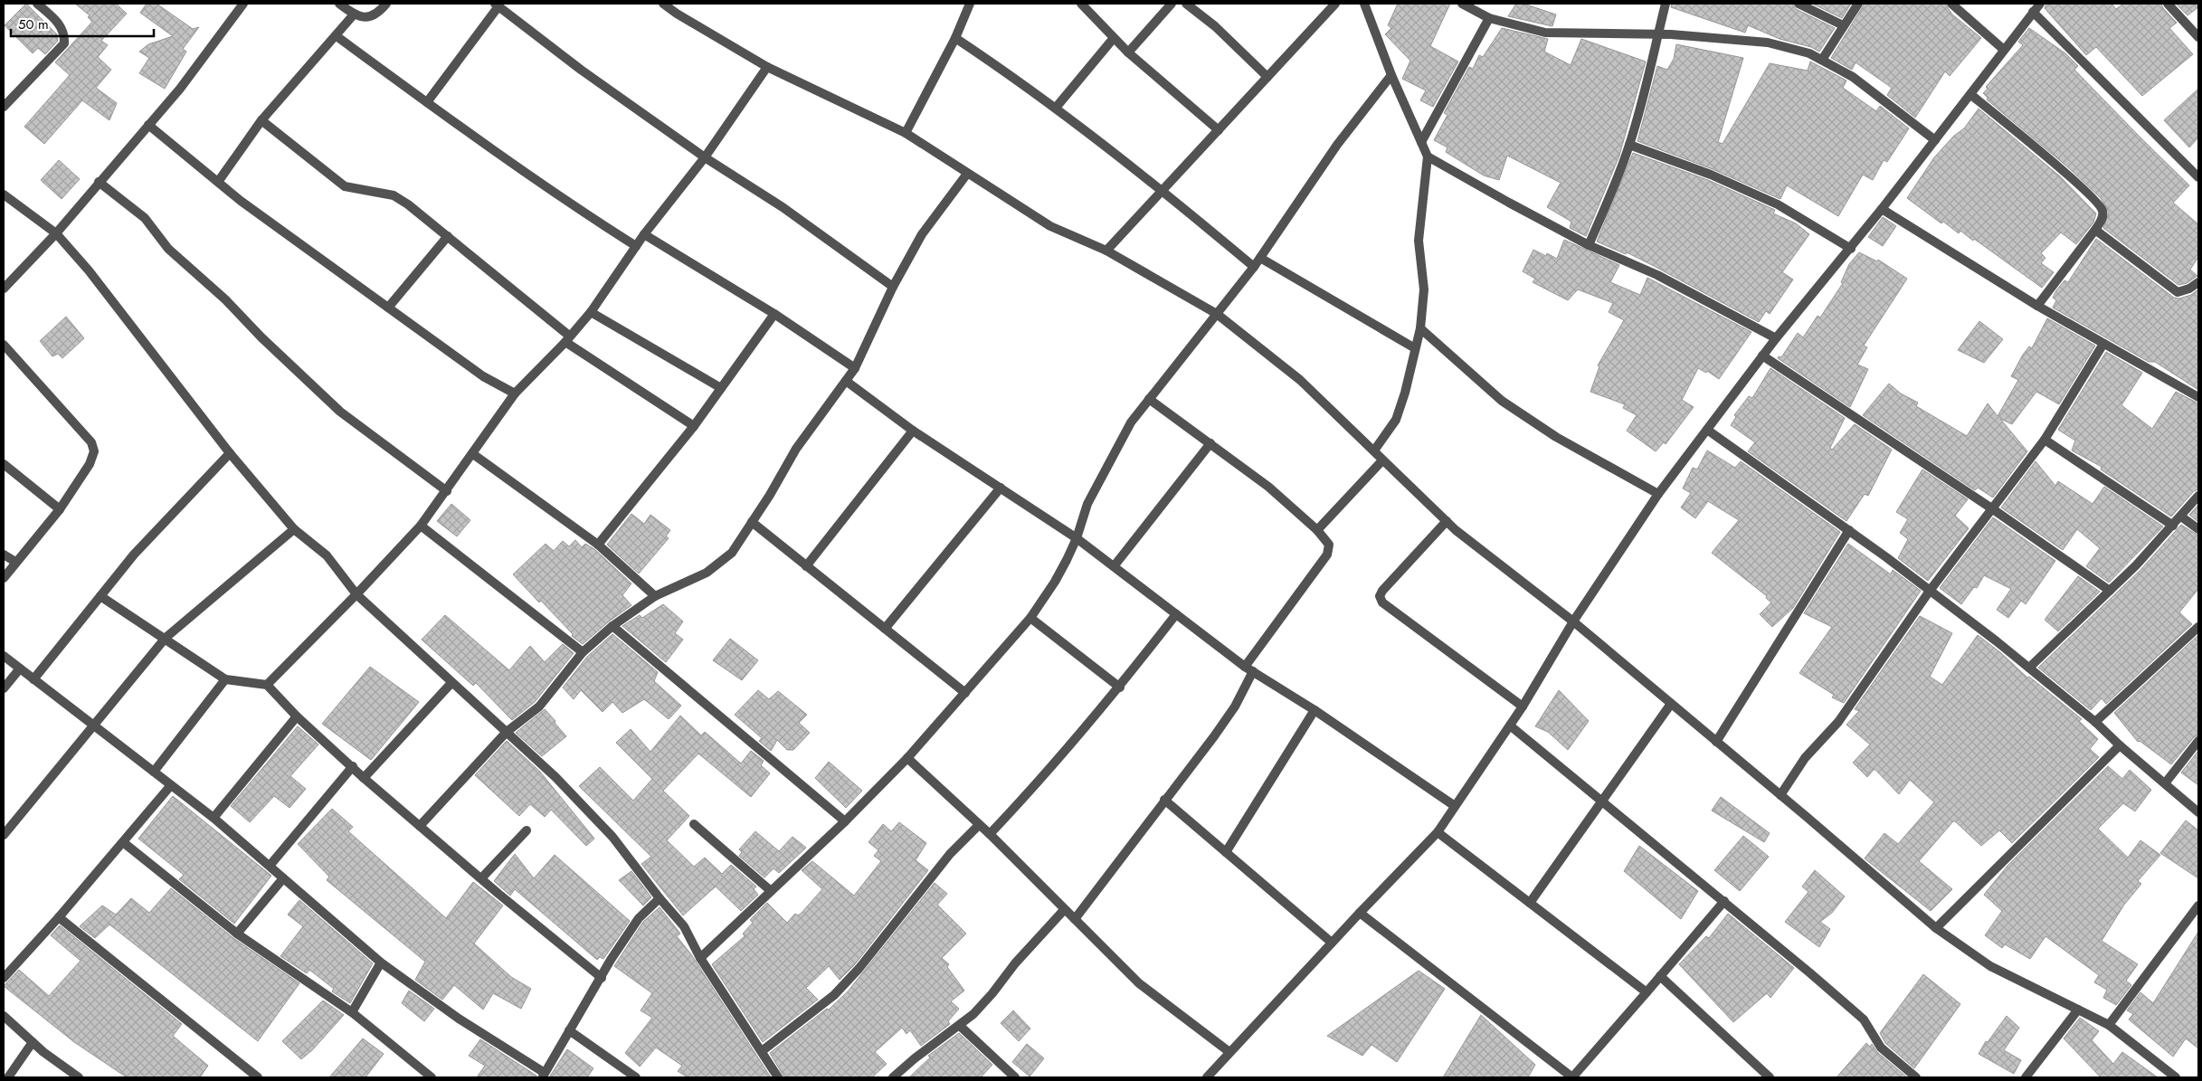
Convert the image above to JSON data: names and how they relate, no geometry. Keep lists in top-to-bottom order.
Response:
{
  "scale_bar": "50 m"
}
